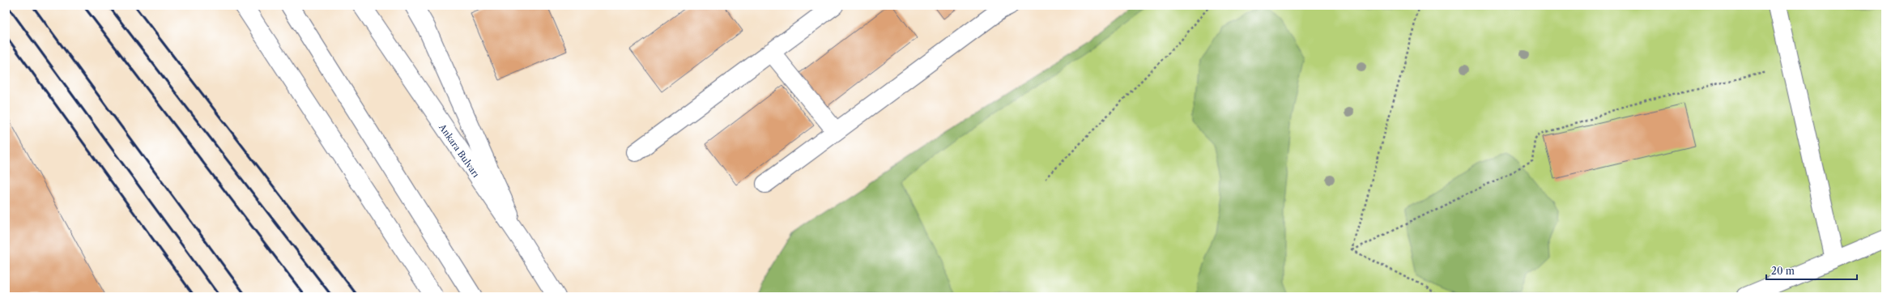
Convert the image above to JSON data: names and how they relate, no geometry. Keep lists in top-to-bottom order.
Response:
{
  "streets": {
    "main road": ["Ankara Bulvarı"]
  },
  "scale_bar": "20 m"
}
